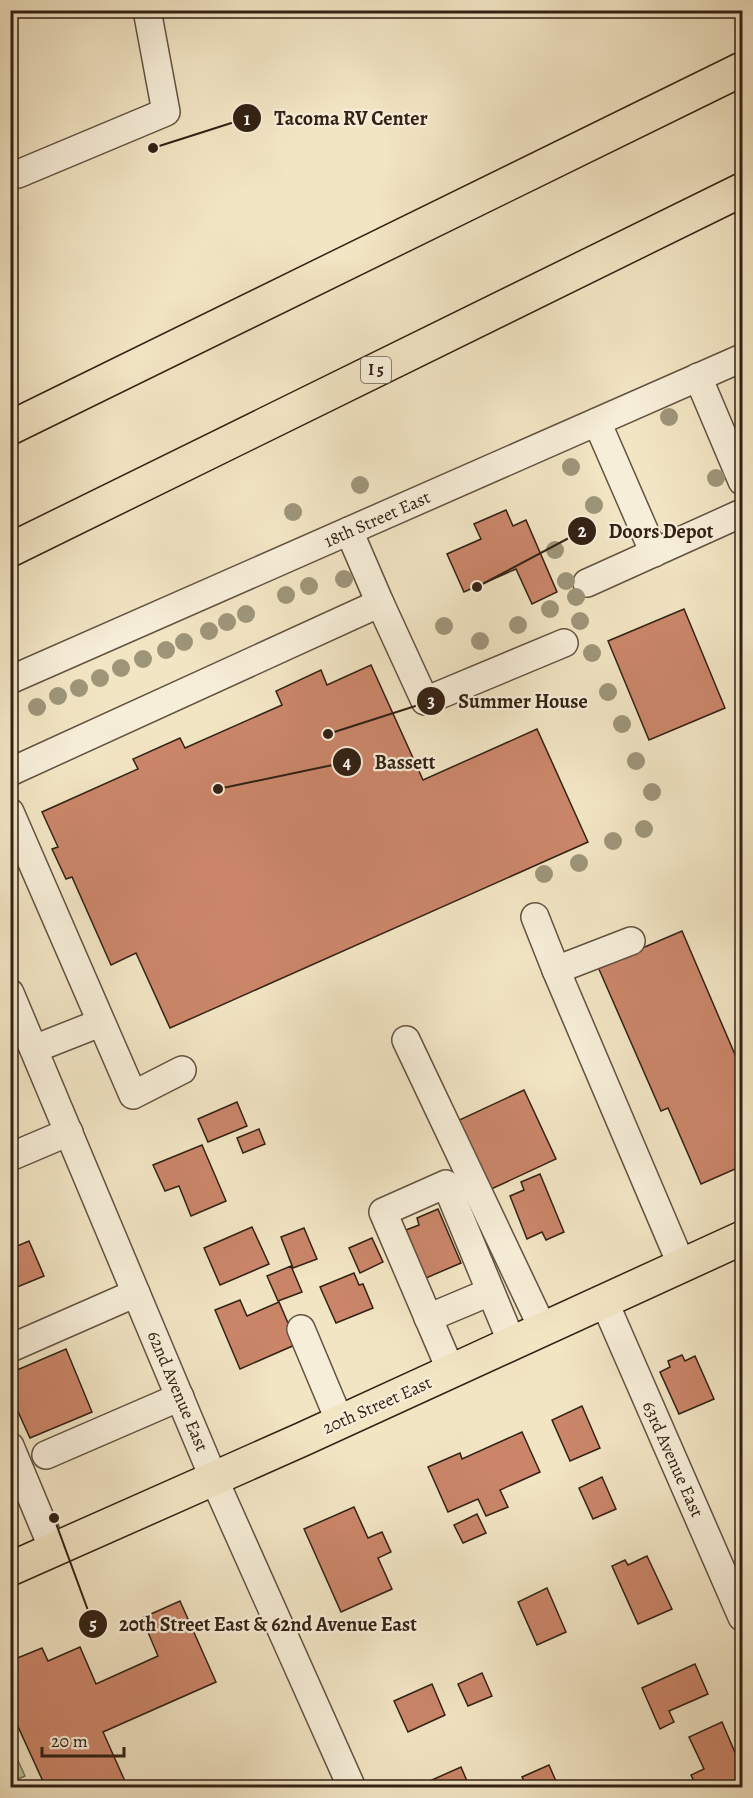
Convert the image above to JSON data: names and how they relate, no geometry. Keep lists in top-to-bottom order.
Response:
{
  "streets": {
    "main road": ["I 5", "20th Street East"],
    "street": ["18th Street East", "62nd Avenue East", "63rd Avenue East"]
  },
  "crossings": [
    ["62nd Avenue East", "20th Street East"],
    ["20th Street East", "63rd Avenue East"]
  ],
  "places": [
    "Tacoma RV Center",
    "Doors Depot",
    "Summer House",
    "Bassett",
    "20th Street East & 62nd Avenue East"
  ],
  "scale_bar": "20 m"
}
